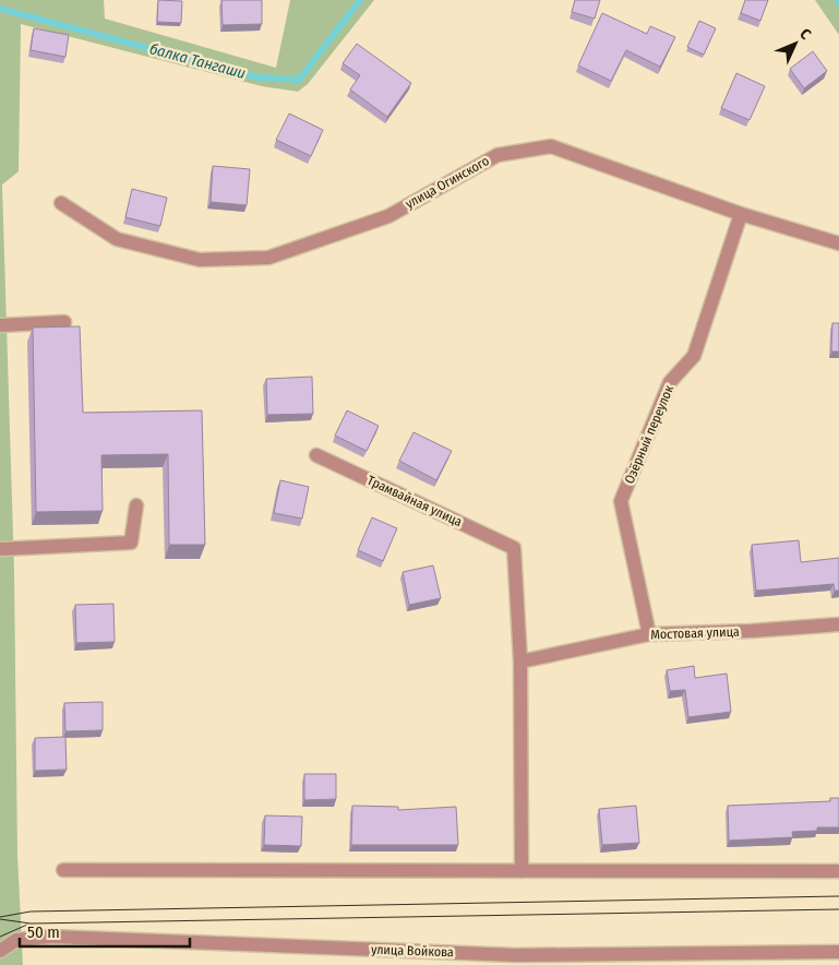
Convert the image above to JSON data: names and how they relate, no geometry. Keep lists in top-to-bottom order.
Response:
{
  "streets": {
    "street": [
      "улица Огинского",
      "Озёрный переулок",
      "Трамвайная улица",
      "Мостовая улица",
      "улица Войкова"
    ]
  },
  "crossings": [
    ["улица Огинского", "Озёрный переулок"],
    ["Озёрный переулок", "Мостовая улица"],
    ["Трамвайная улица", "Мостовая улица"]
  ],
  "water": ["балка Тангаши"],
  "scale_bar": "50 m",
  "north": "top right"
}
